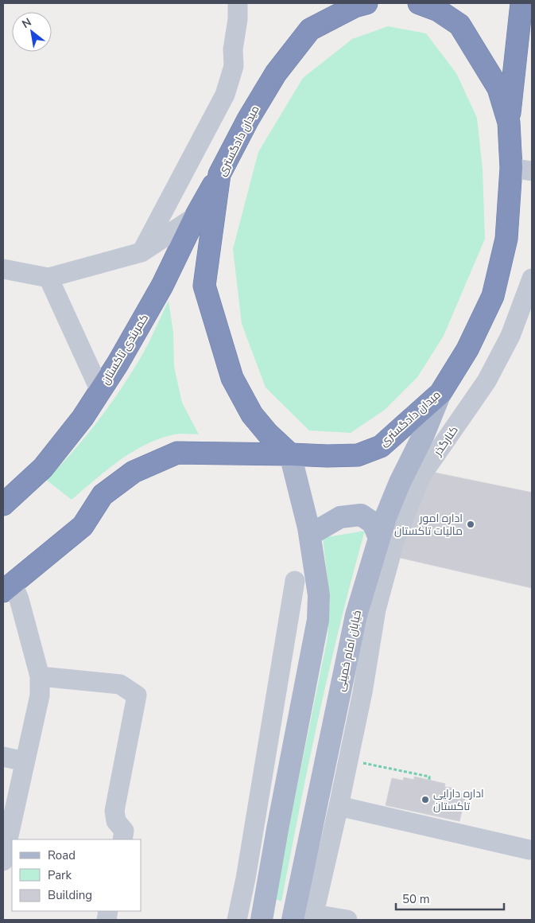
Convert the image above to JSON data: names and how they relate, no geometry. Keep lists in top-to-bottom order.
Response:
{
  "streets": {
    "highway": ["میدان دادگستری", "کمربندی تاکستان"],
    "main road": ["خیابان امام خمینی"],
    "street": ["کنارگذر"]
  },
  "crossings": [
    ["میدان دادگستری", "کمربندی تاکستان"],
    ["میدان دادگستری", "خیابان امام خمینی"]
  ],
  "places": ["اداره امور مالیات تاکستان", "اداره دارایی تاکستان"],
  "legend": ["Road", "Park", "Building"],
  "scale_bar": "50 m",
  "north": "top left"
}
